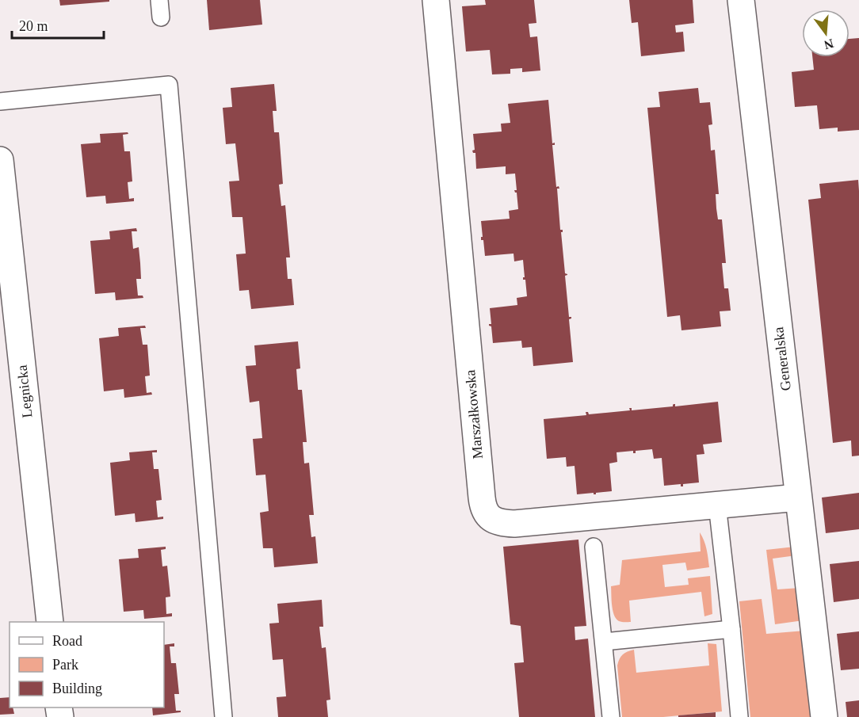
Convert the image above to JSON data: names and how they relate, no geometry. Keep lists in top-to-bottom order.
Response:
{
  "streets": {
    "street": ["Generalska", "Legnicka", "Marszałkowska"]
  },
  "crossings": [
    ["Generalska", "Marszałkowska"]
  ],
  "legend": ["Road", "Park", "Building"],
  "scale_bar": "20 m",
  "north": "bottom"
}
